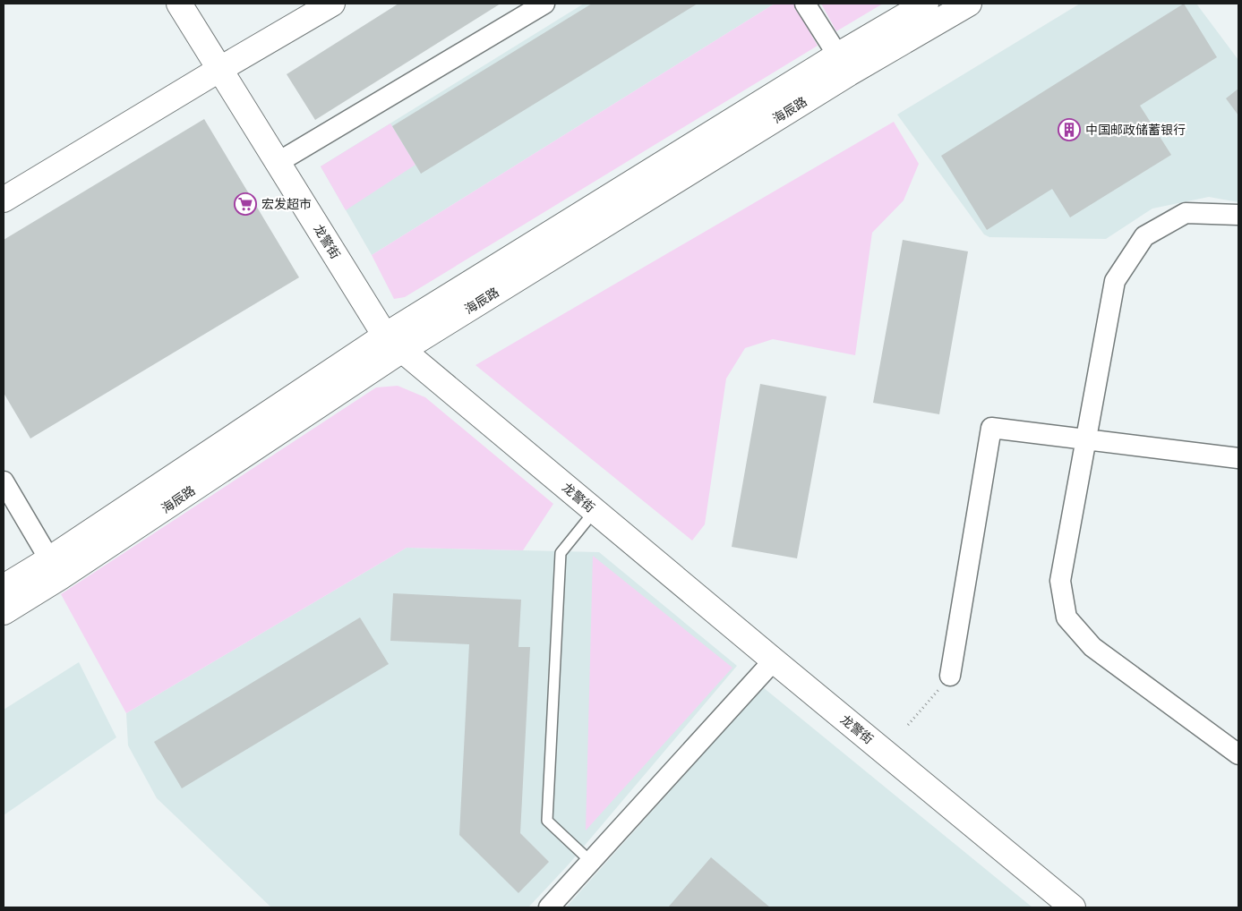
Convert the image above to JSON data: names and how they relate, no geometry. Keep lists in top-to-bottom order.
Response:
{
  "streets": {
    "street": ["海辰路", "龙警街"]
  },
  "crossings": [
    ["海辰路", "龙警街"]
  ],
  "places": {
    "building": ["中国邮政储蓄银行"],
    "supermarket": ["宏发超市"]
  }
}
